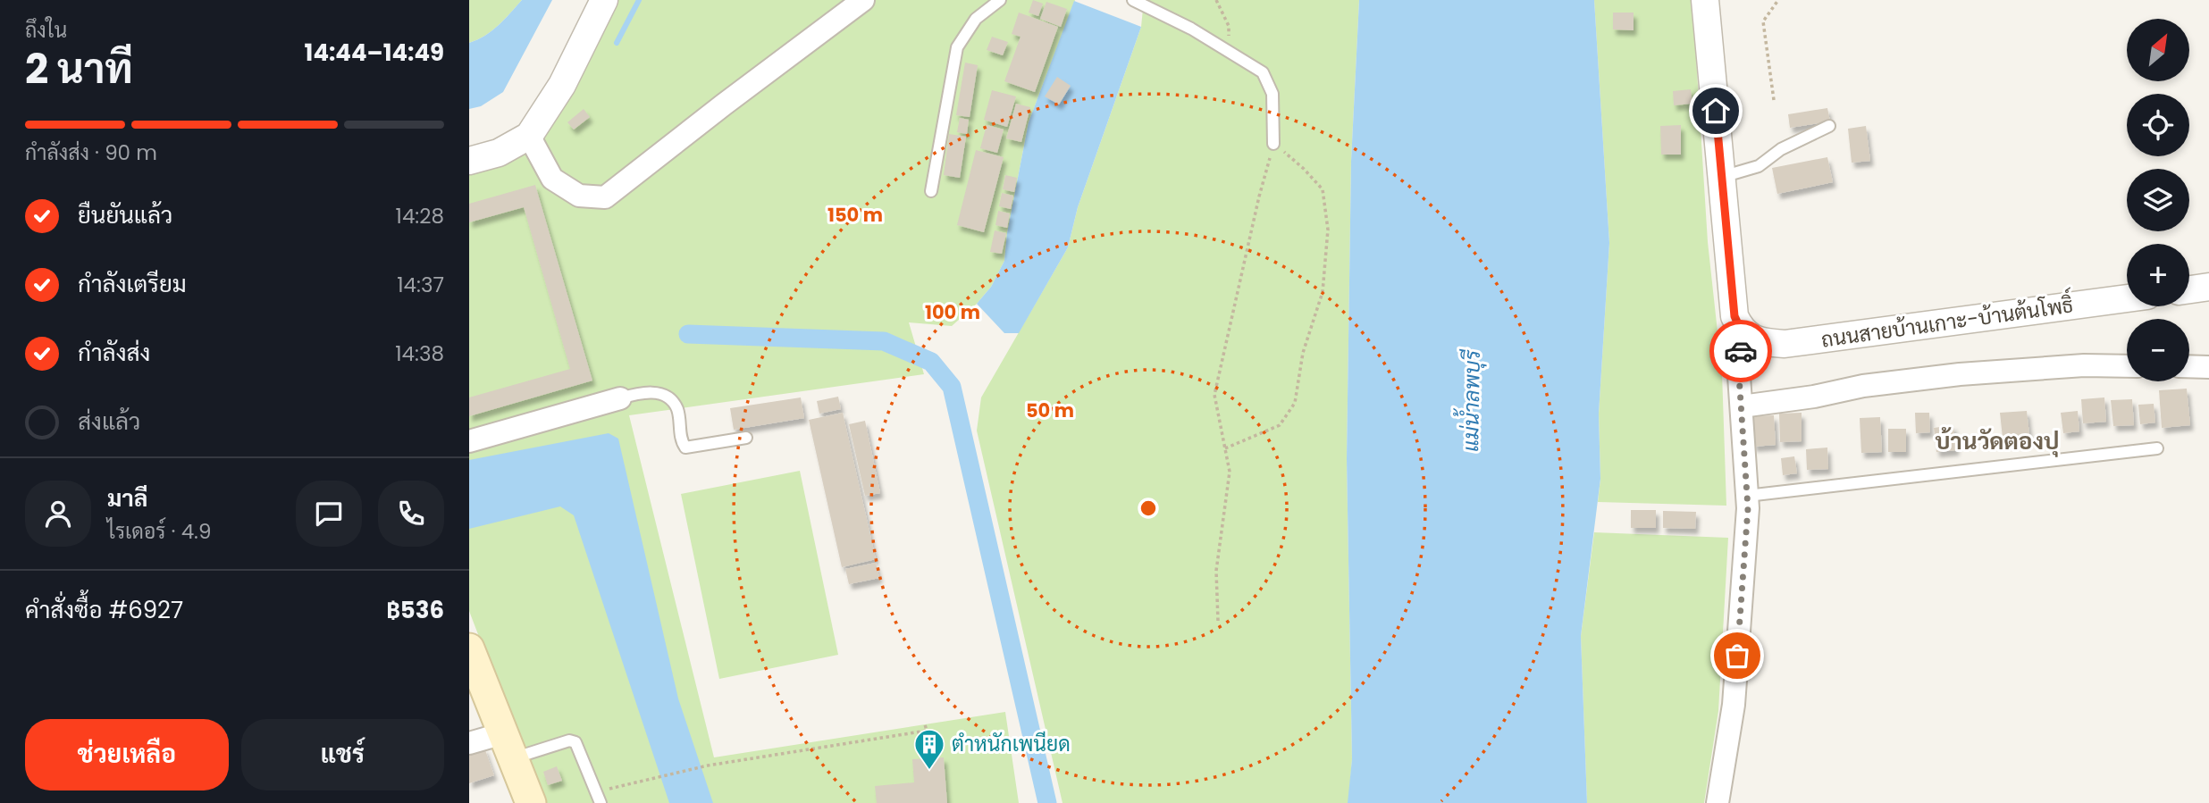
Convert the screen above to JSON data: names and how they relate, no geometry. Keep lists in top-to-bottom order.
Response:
{
  "streets": {
    "street": ["ถนนสายบ้านเกาะ-บ้านต้นโพธิ์"]
  },
  "districts": ["บ้านวัดตองปุ"],
  "water": ["แม่น้ำลพบุรี"],
  "places": {
    "building": ["ตำหนักเพนียด"]
  },
  "north": "top right",
  "page": {
    "heading": ["2 นาที", "ถึงใน", "14:44–14:49"],
    "panel": [
      "มาลี",
      "ไรเดอร์ · 4.9",
      "คำสั่งซื้อ #6927",
      "฿536"
    ],
    "map_buttons": ["+", "−"],
    "bar": "กำลังส่ง · 90 m",
    "list": [
      ["ยืนยันแล้ว", "14:28"],
      ["กำลังเตรียม", "14:37"],
      ["กำลังส่ง", "14:38"],
      "ส่งแล้ว"
    ],
    "buttons": ["ช่วยเหลือ", "แชร์"]
  },
  "rings": ["150 m", "100 m", "50 m"]
}
